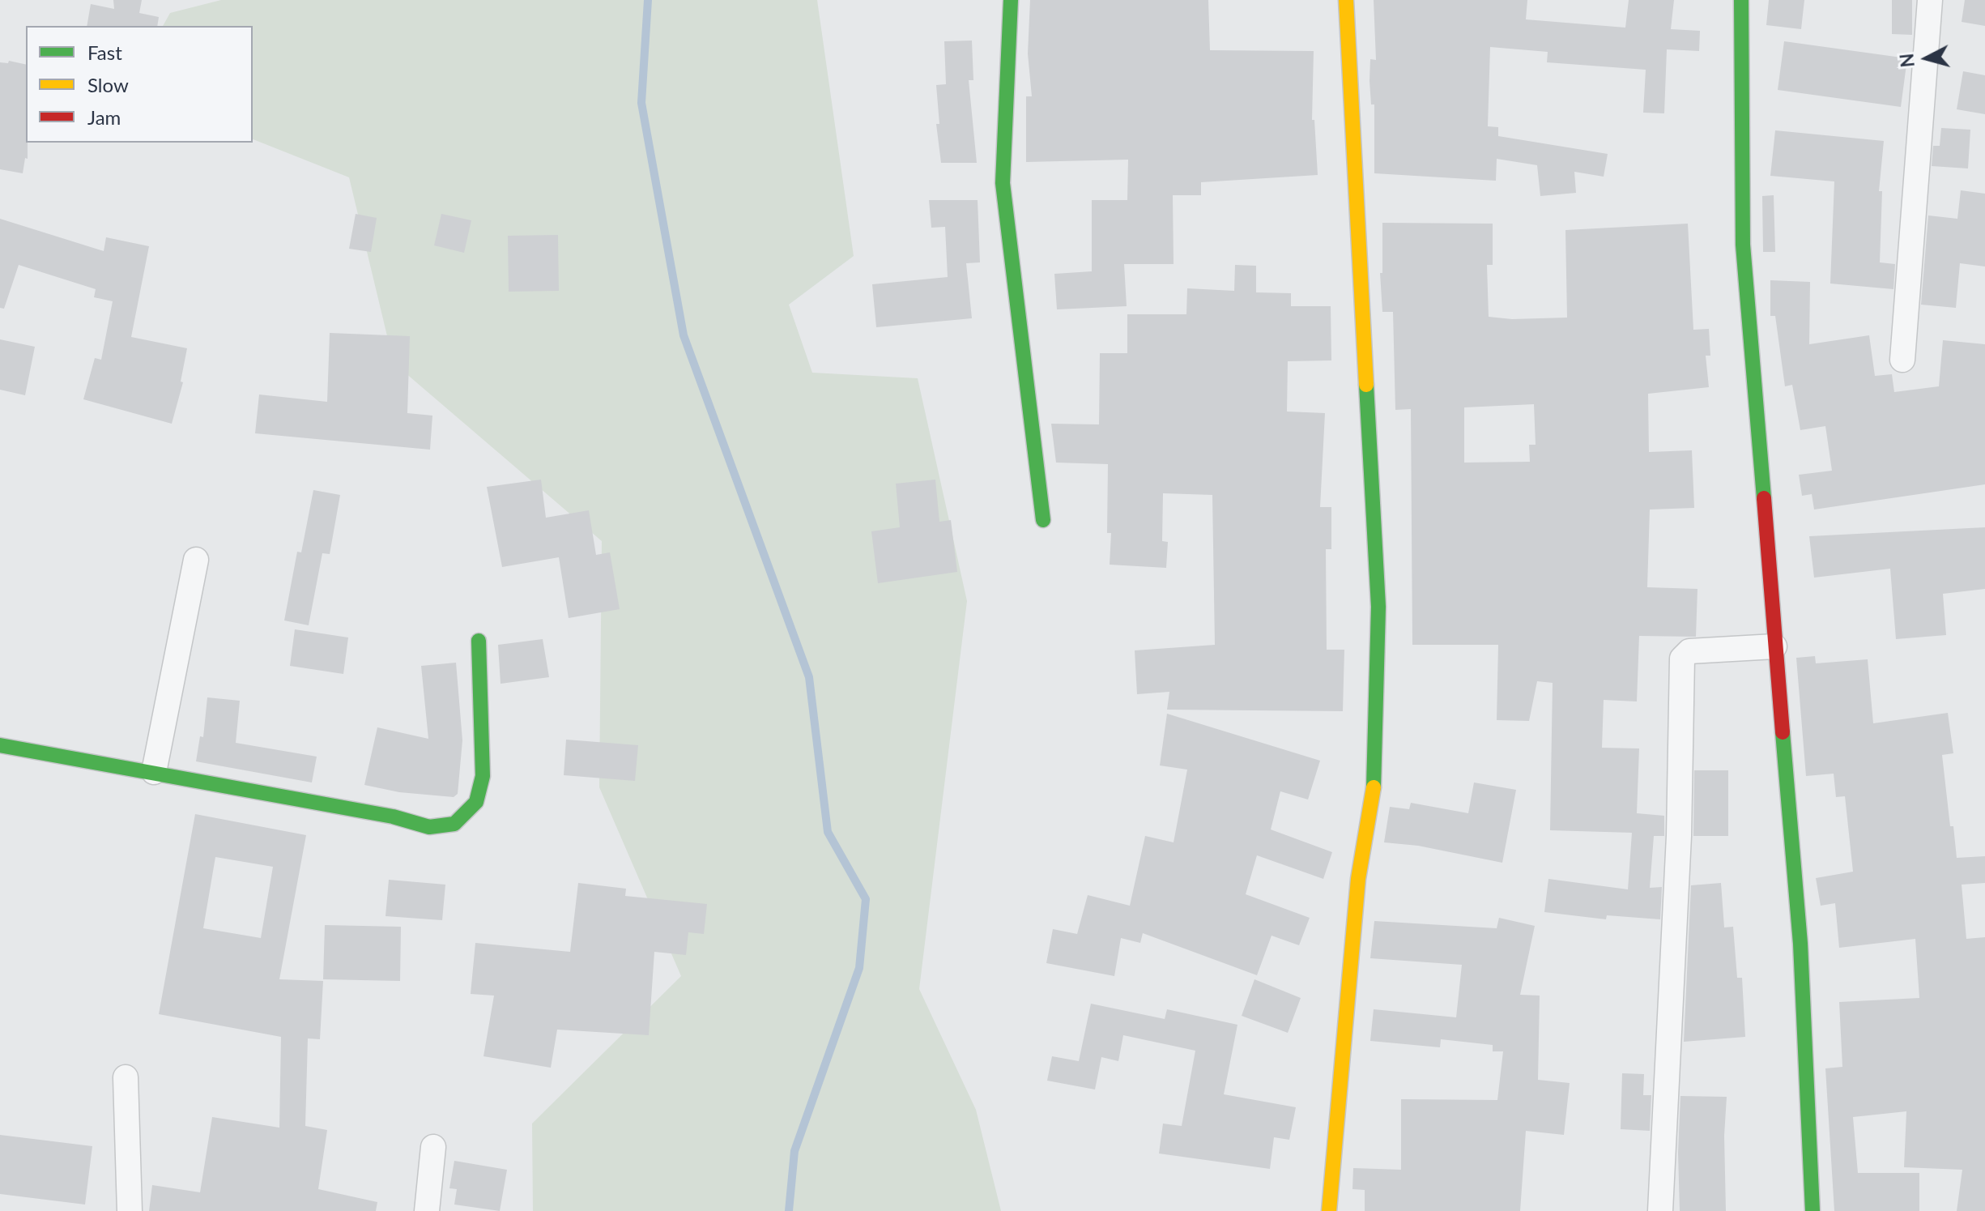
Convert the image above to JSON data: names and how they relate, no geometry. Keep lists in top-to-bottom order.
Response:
{
  "legend": ["Fast", "Slow", "Jam"],
  "north": "left"
}
